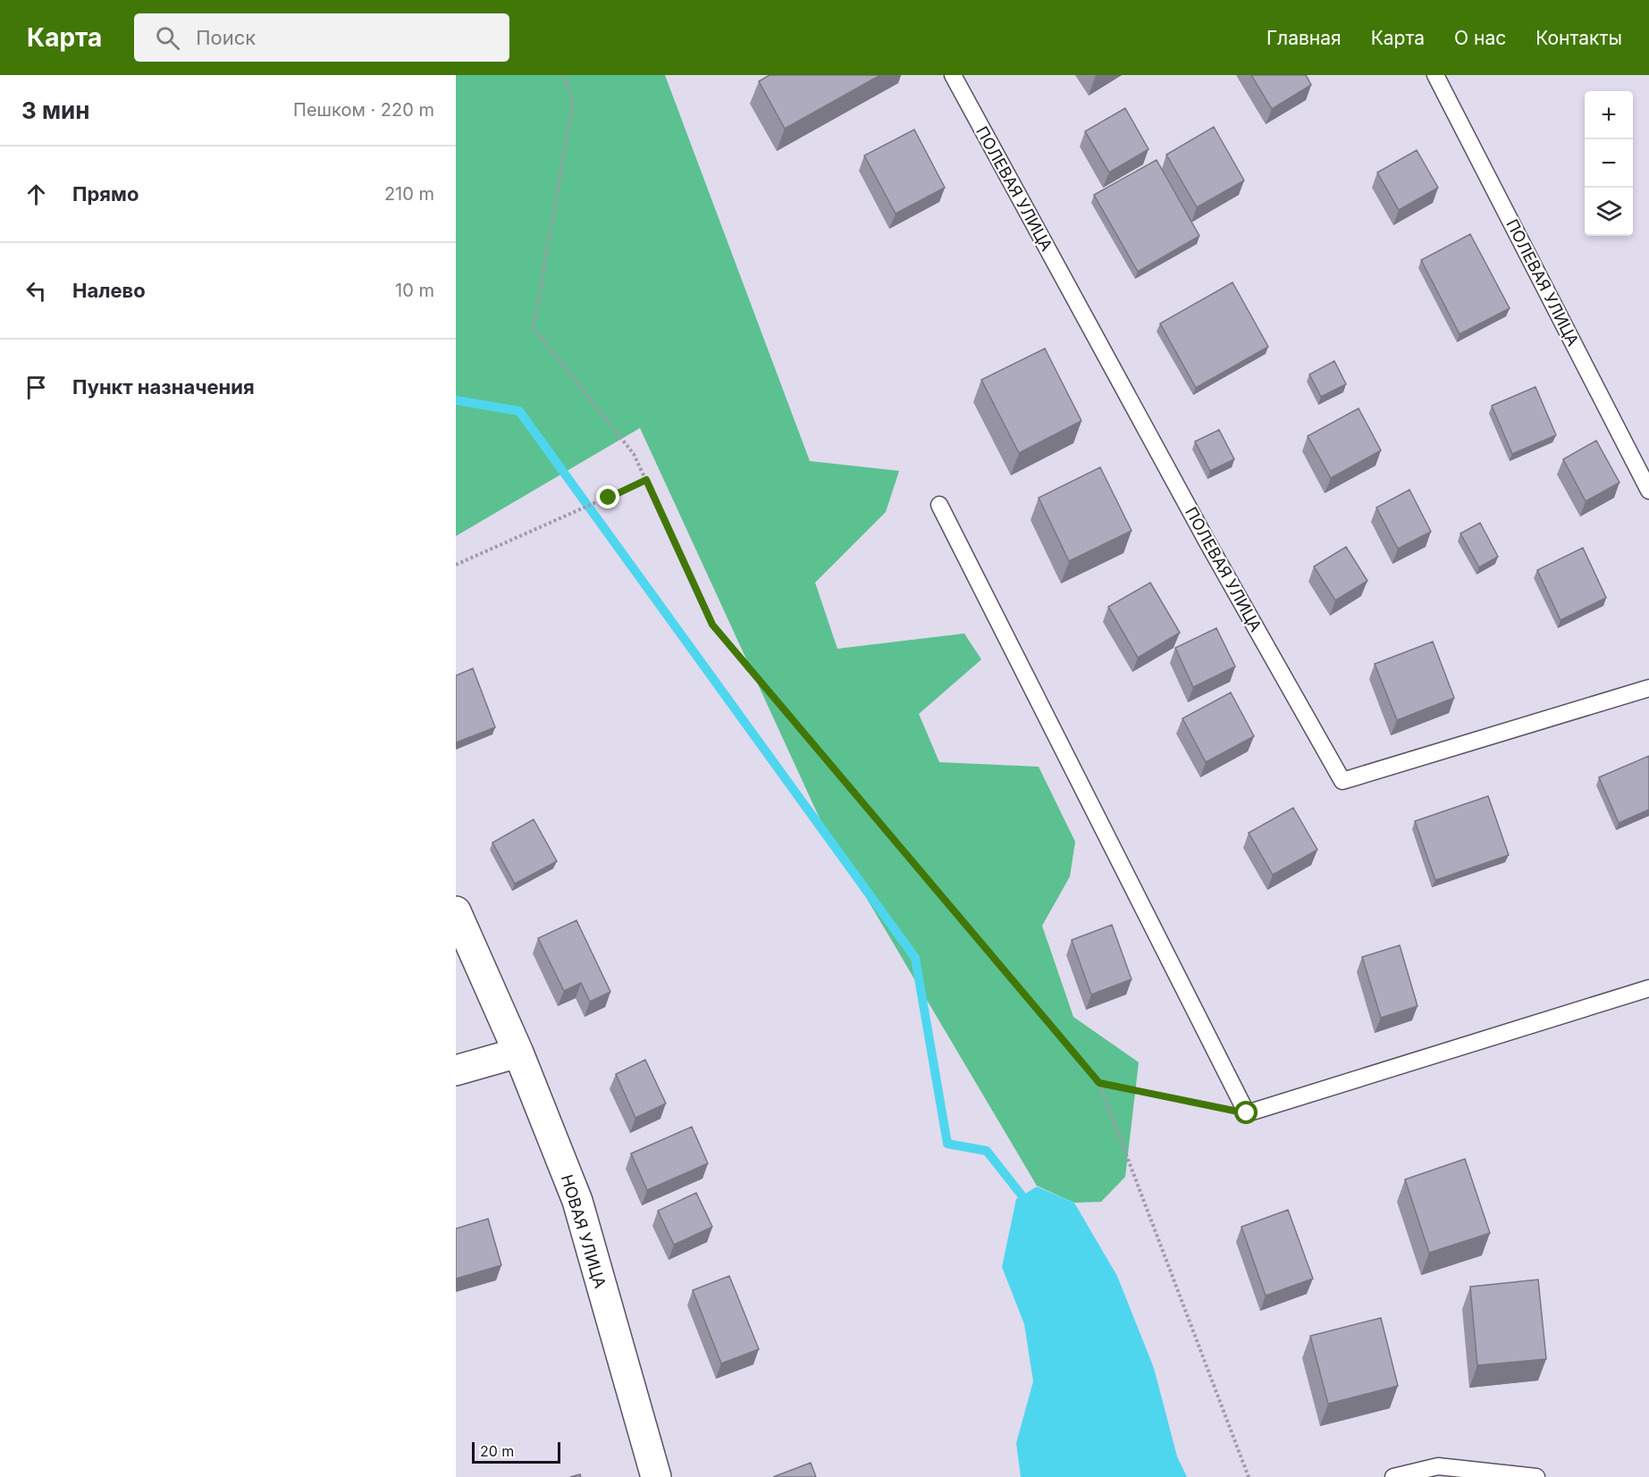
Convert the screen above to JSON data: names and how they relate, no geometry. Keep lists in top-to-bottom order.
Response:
{
  "streets": {
    "street": ["НОВАЯ УЛИЦА"],
    "lane": ["ПОЛЕВАЯ УЛИЦА"]
  },
  "scale_bar": "20 m",
  "page": {
    "header": "Карта",
    "search": "Поиск",
    "nav": [
      "Главная",
      "Карта",
      "О нас",
      "Контакты"
    ],
    "heading": ["3 мин", "Пешком · 220 m"],
    "map_buttons": ["+", "−"],
    "list": [
      ["Прямо", "210 m"],
      ["Налево", "10 m"],
      "Пункт назначения"
    ],
    "scale": "20 m"
  }
}
